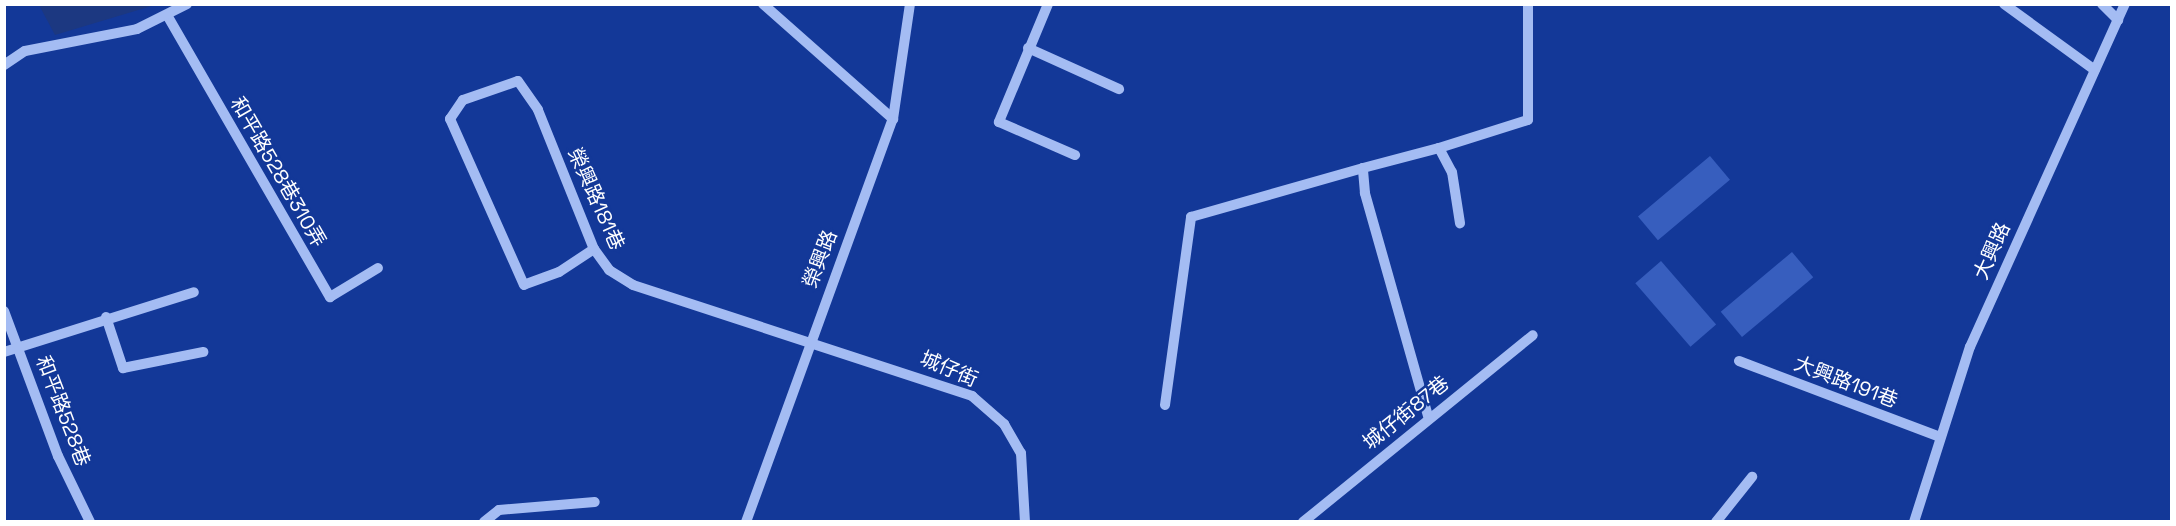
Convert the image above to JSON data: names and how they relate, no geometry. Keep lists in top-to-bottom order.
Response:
{
  "streets": {
    "street": [
      "和平路528巷310弄",
      "榮興路181巷",
      "大興路",
      "榮興路",
      "城仔街",
      "大興路191巷",
      "和平路528巷",
      "城仔街87巷"
    ]
  },
  "crossings": [
    ["榮興路181巷", "榮興路"],
    ["榮興路181巷", "城仔街"],
    ["大興路", "大興路191巷"],
    ["榮興路", "城仔街"]
  ]
}
